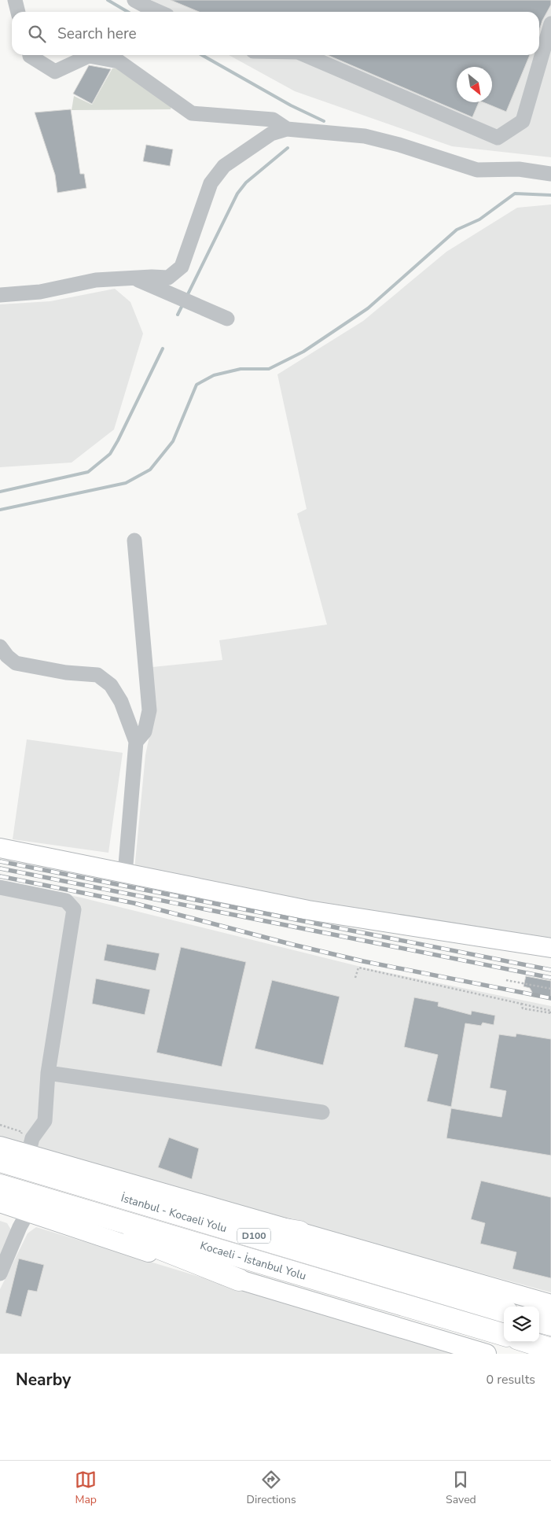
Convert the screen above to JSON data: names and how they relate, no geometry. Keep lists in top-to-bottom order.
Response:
{
  "streets": {
    "highway": ["İstanbul - Kocaeli Yolu", "D100", "Kocaeli - İstanbul Yolu"]
  },
  "north": "bottom right",
  "page": {
    "search": "Search here",
    "heading": ["Nearby", "0 results"],
    "nav": ["Map", "Directions", "Saved"]
  }
}
